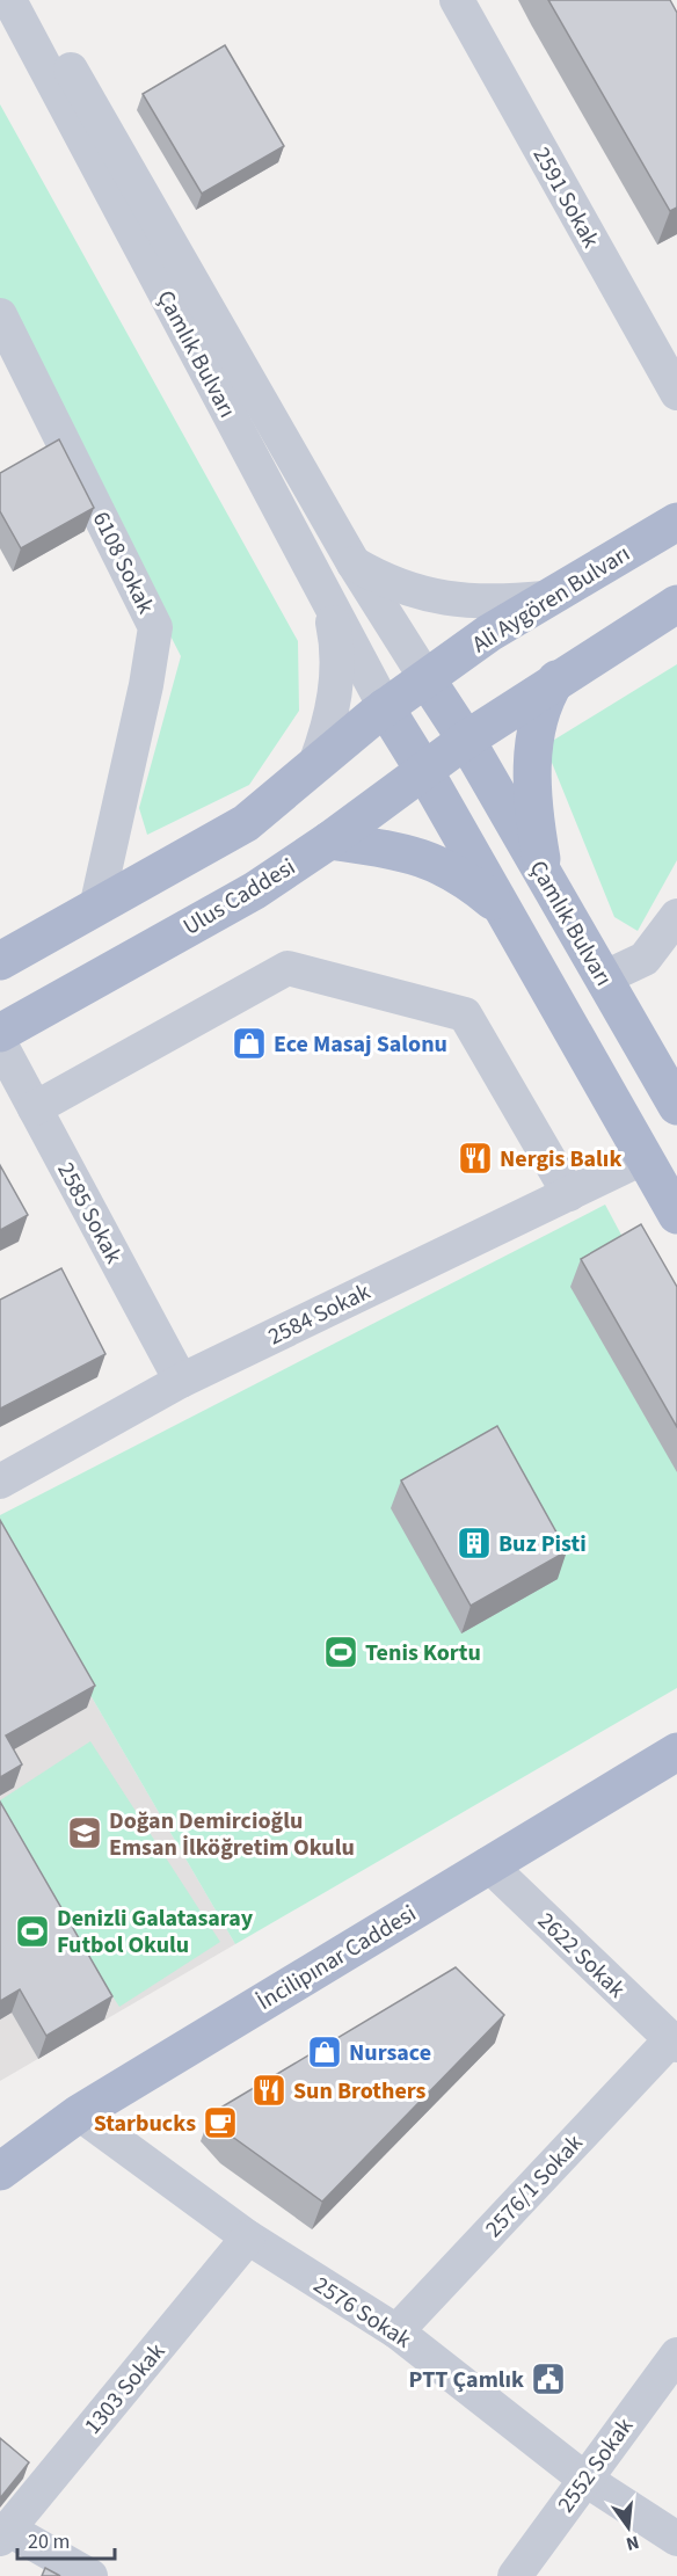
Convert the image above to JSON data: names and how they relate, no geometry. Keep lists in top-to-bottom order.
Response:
{
  "streets": {
    "main road": [
      "Çamlık Bulvarı",
      "Ali Aygören Bulvarı",
      "Ulus Caddesi",
      "İncilipınar Caddesi"
    ],
    "street": [
      "2591 Sokak",
      "6108 Sokak",
      "2585 Sokak",
      "2584 Sokak",
      "2622 Sokak",
      "2576/1 Sokak",
      "2576 Sokak",
      "1303 Sokak",
      "2552 Sokak"
    ]
  },
  "crossings": [
    ["Çamlık Bulvarı", "Ali Aygören Bulvarı"],
    ["Çamlık Bulvarı", "Ulus Caddesi"],
    ["2585 Sokak", "2584 Sokak"],
    ["2622 Sokak", "İncilipınar Caddesi"],
    ["2622 Sokak", "2576/1 Sokak"],
    ["İncilipınar Caddesi", "2576 Sokak"],
    ["2576/1 Sokak", "2576 Sokak"],
    ["2576 Sokak", "1303 Sokak"],
    ["2576 Sokak", "2552 Sokak"]
  ],
  "places": {
    "shop": ["Ece Masaj Salonu", "Nursace"],
    "restaurant": ["Nergis Balık", "Sun Brothers"],
    "building": ["Buz Pisti"],
    "sports": ["Tenis Kortu", "Denizli Galatasaray Futbol Okulu"],
    "school or university": ["Doğan Demircioğlu Emsan İlköğretim Okulu"],
    "cafe": ["Starbucks"],
    "public building": ["PTT Çamlık"]
  },
  "scale_bar": "20 m",
  "north": "bottom"
}
